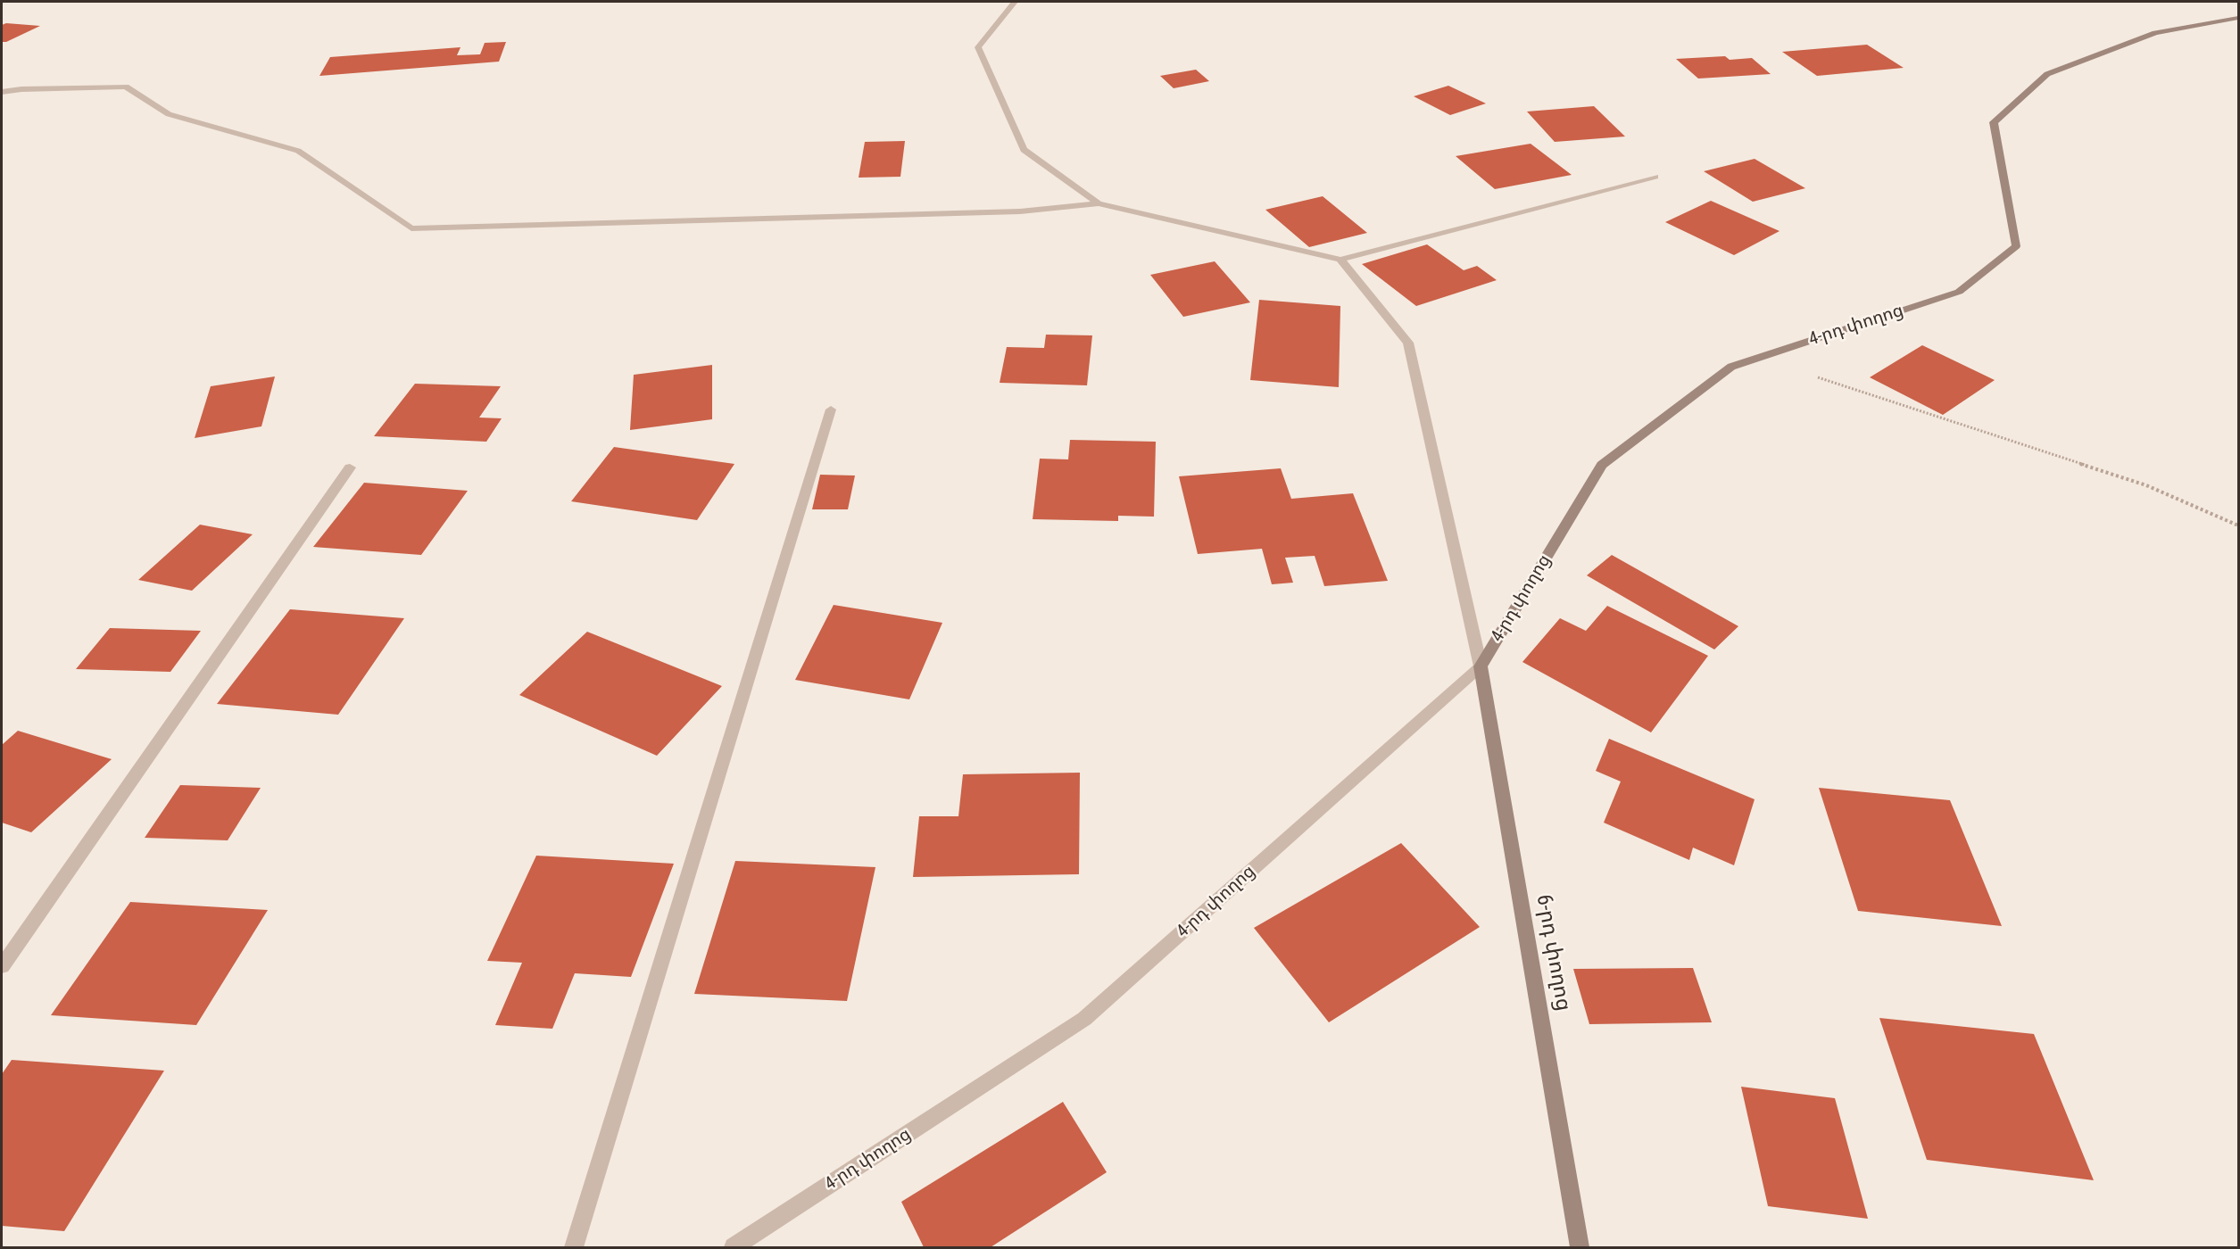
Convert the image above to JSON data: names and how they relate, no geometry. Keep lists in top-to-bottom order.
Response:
{
  "streets": {
    "street": ["4-րդ փողոց", "6-րդ փողոց"]
  },
  "crossings": [
    ["4-րդ փողոց", "6-րդ փողոց"]
  ]
}
